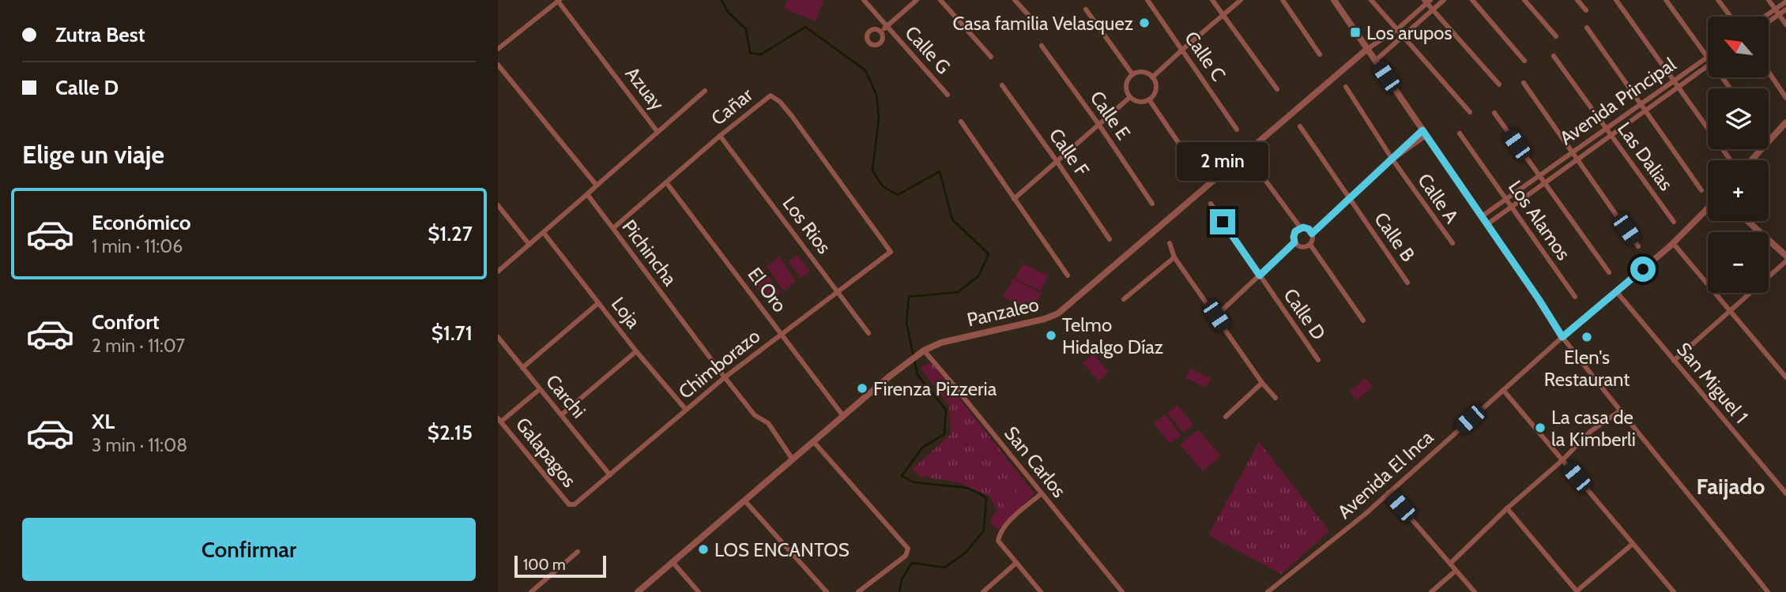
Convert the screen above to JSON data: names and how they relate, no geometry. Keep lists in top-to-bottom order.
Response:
{
  "streets": {
    "street": [
      "Calle G",
      "Calle C",
      "Azuay",
      "Avenida Principal",
      "Cañar",
      "Calle E",
      "Calle F",
      "Las Dalias",
      "Calle A",
      "Los Alamos",
      "Los Rios",
      "Calle B",
      "Pichincha",
      "El Oro",
      "Panzaleo",
      "Loja",
      "Calle D",
      "Chimborazo",
      "San Miguel 1",
      "Carchi",
      "Galapagos",
      "San Carlos",
      "Avenida El Inca"
    ]
  },
  "crossings": [
    ["Avenida Principal", "Las Dalias"],
    ["Avenida Principal", "Los Alamos"],
    ["Cañar", "Los Rios"],
    ["Cañar", "Pichincha"],
    ["Cañar", "El Oro"],
    ["Cañar", "Chimborazo"],
    ["Los Rios", "Chimborazo"],
    ["Pichincha", "Panzaleo"],
    ["Pichincha", "Chimborazo"],
    ["El Oro", "Panzaleo"],
    ["El Oro", "Chimborazo"],
    ["Panzaleo", "San Carlos"],
    ["Loja", "Chimborazo"],
    ["Chimborazo", "Carchi"],
    ["Chimborazo", "Galapagos"],
    ["San Miguel 1", "Avenida El Inca"]
  ],
  "districts": ["Faijado"],
  "places": {
    "other": [
      "Casa familia Velasquez",
      "Telmo Hidalgo Díaz",
      "Elen's Restaurant",
      "Firenza Pizzeria",
      "La casa de la Kimberli",
      "LOS ENCANTOS"
    ],
    "transit": ["Los arupos"]
  },
  "scale_bar": "100 m",
  "north": "top left",
  "page": {
    "banner": ["Zutra Best", "Calle D"],
    "map_buttons": ["+", "−"],
    "heading": "Elige un viaje",
    "bubble": "2 min",
    "list": [
      {
        "name": "Económico",
        "note": "1 min · 11:06",
        "value": "$1.27"
      },
      {
        "name": "Confort",
        "note": "2 min · 11:07",
        "value": "$1.71"
      },
      {
        "name": "XL",
        "note": "3 min · 11:08",
        "value": "$2.15"
      }
    ],
    "buttons": "Confirmar",
    "scale": "100 m"
  }
}
